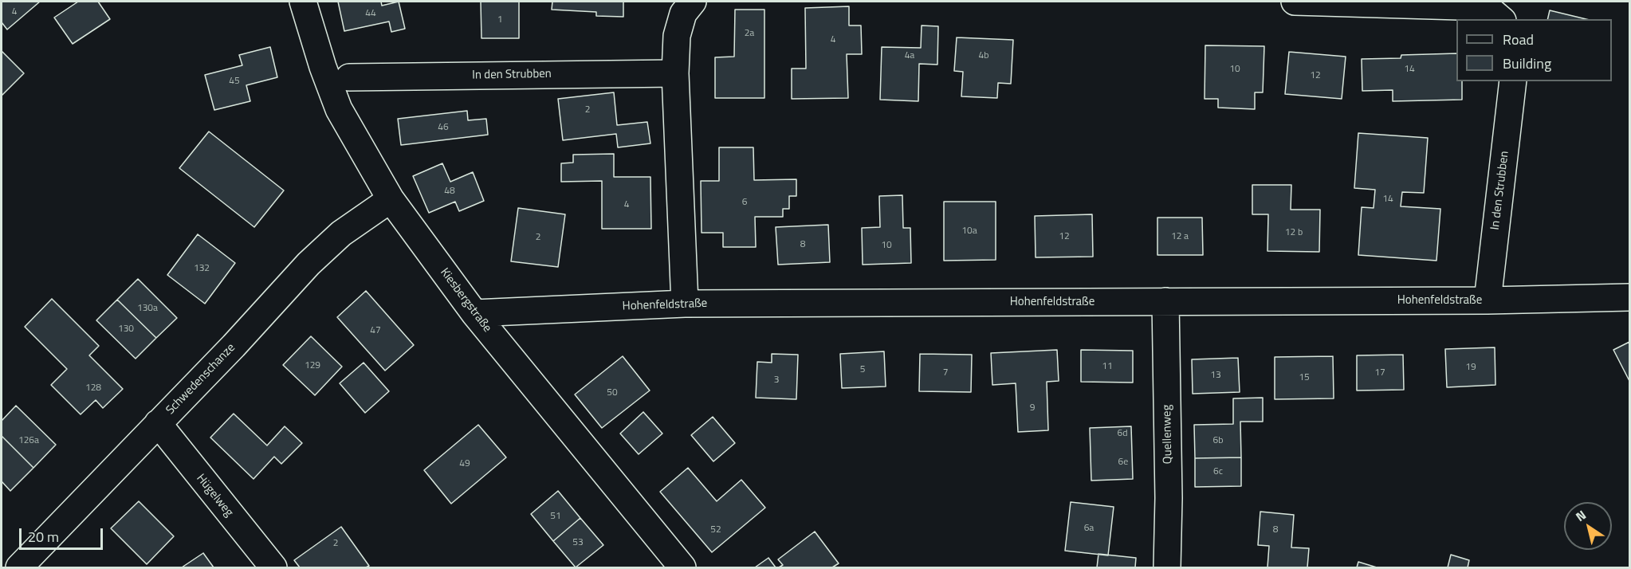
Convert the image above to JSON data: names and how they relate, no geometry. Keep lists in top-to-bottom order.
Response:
{
  "streets": {
    "street": [
      "In den Strubben",
      "Kiesbergstraße",
      "Hohenfeldstraße",
      "Schwedenschanze",
      "Quellenweg",
      "Hügelweg"
    ]
  },
  "crossings": [
    ["In den Strubben", "Hohenfeldstraße"],
    ["Kiesbergstraße", "Hohenfeldstraße"],
    ["Kiesbergstraße", "Schwedenschanze"],
    ["Hohenfeldstraße", "Quellenweg"],
    ["Schwedenschanze", "Hügelweg"]
  ],
  "house_numbers": [
    "4",
    "44",
    "1",
    "2a",
    "4",
    "4a",
    "4b",
    "10",
    "14",
    "12",
    "45",
    "2",
    "46",
    "48",
    "14",
    "6",
    "4",
    "10a",
    "12 b",
    "12",
    "12 a",
    "2",
    "8",
    "10",
    "132",
    "130a",
    "130",
    "47",
    "129",
    "11",
    "19",
    "5",
    "7",
    "17",
    "13",
    "15",
    "3",
    "128",
    "50",
    "9",
    "6d",
    "126a",
    "6b",
    "6e",
    "49",
    "6c",
    "51",
    "6a",
    "52",
    "8",
    "53",
    "2"
  ],
  "legend": ["Road", "Building"],
  "scale_bar": "20 m",
  "north": "top left"
}
